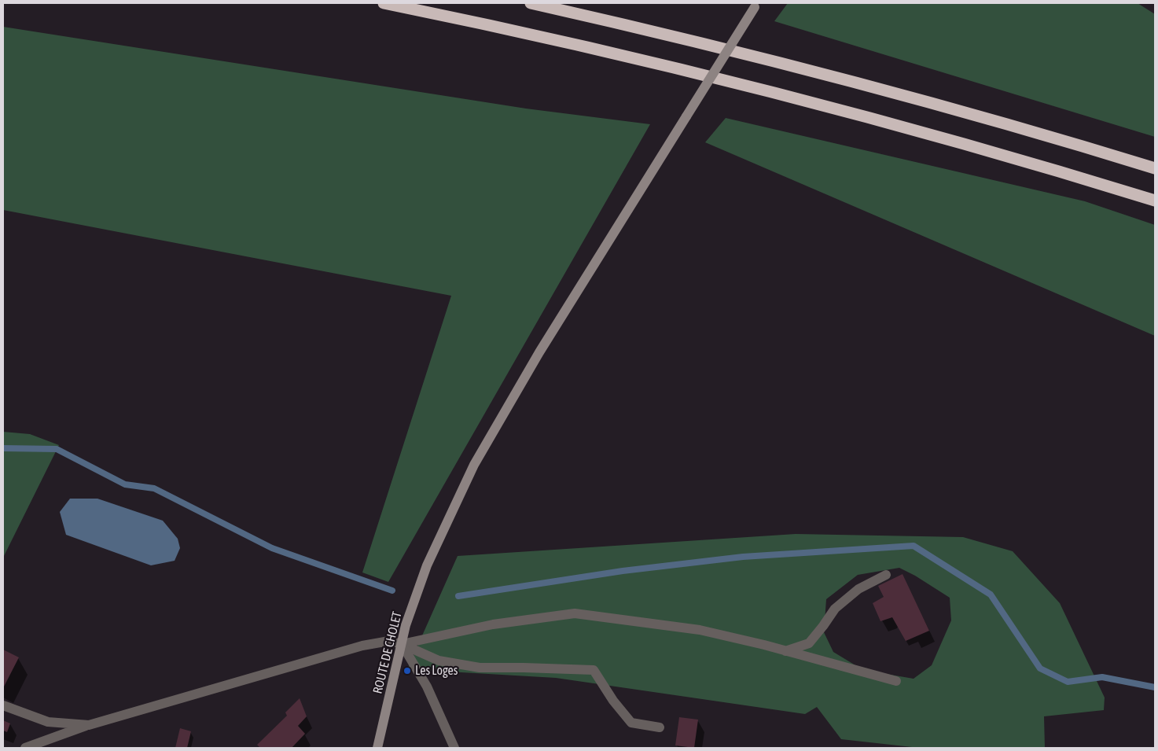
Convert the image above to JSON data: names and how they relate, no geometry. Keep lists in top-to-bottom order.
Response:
{
  "streets": {
    "main road": ["ROUTE DE CHOLET"]
  },
  "places": ["Les Loges"]
}
